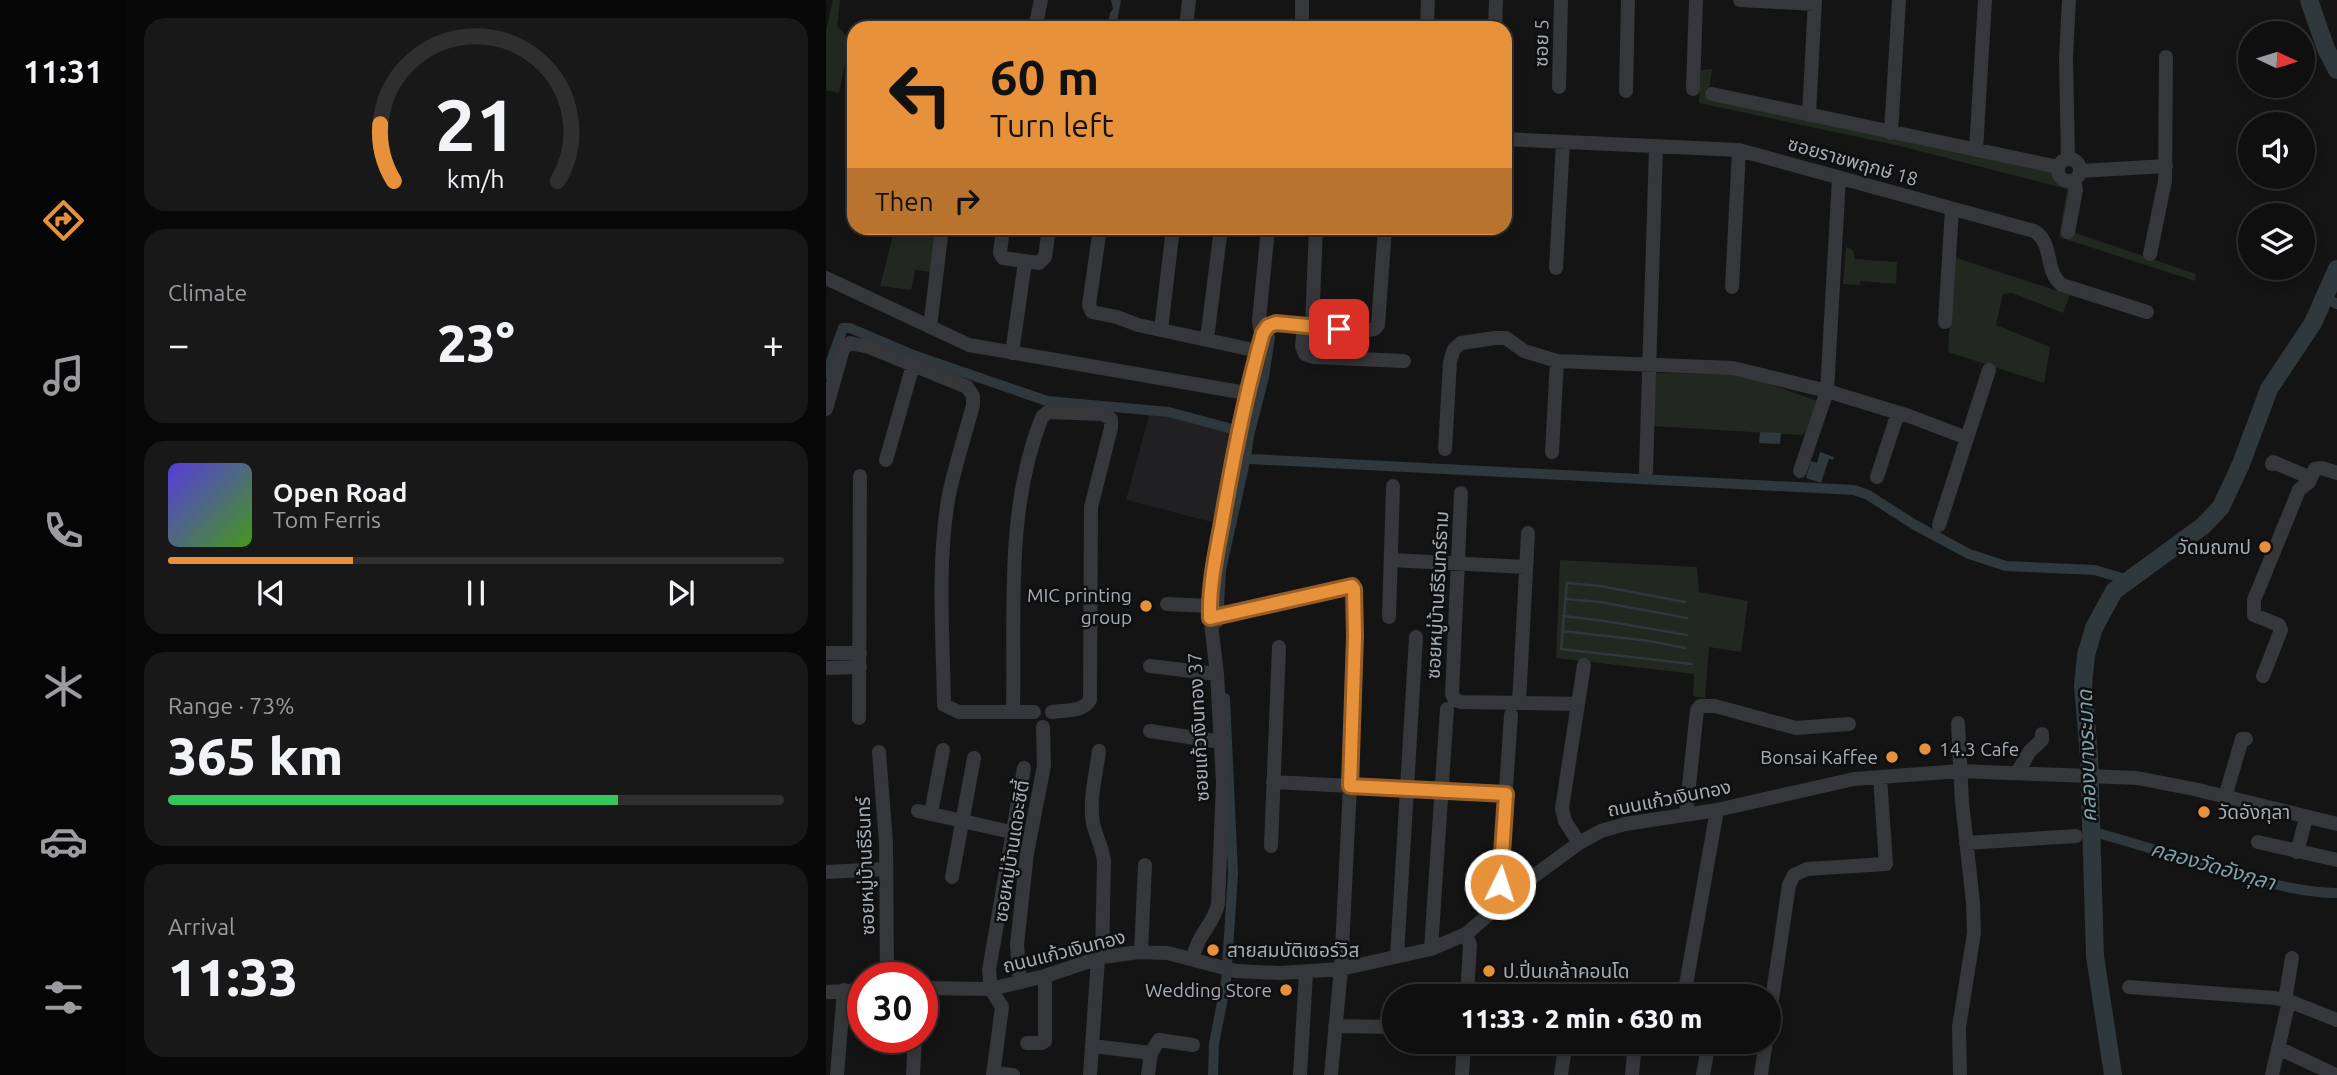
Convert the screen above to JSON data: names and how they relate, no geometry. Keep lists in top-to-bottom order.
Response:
{
  "streets": {
    "street": [
      "ซอย 5",
      "ซอยราชพฤกษ์ 18",
      "ซอยหมู่บ้านธีรินทร์ธาม",
      "ซอยแก้วเงินทอง 37",
      "ถนนแก้วเงินทอง",
      "ซอยหมู่บ้านเดอะซิตี้",
      "ซอยหมู่บ้านธีรินทร์"
    ]
  },
  "crossings": [
    ["ซอยแก้วเงินทอง 37", "ถนนแก้วเงินทอง"],
    ["ถนนแก้วเงินทอง", "ซอยหมู่บ้านเดอะซิตี้"]
  ],
  "water": ["คลองบางระมาด", "คลองวัดอังกุลา"],
  "places": [
    "วัดมณฑป",
    "MIC printing group",
    "14.3 Cafe",
    "Bonsai Kaffee",
    "วัดอังกุลา",
    "สายสมบัติเซอร์วิส",
    "ป.ปิ่นเกล้าคอนโด",
    "Wedding Store"
  ],
  "north": "right",
  "page": {
    "tabs": "11:31",
    "turn": ["60 m", "Turn left"],
    "then": "Then",
    "tile": [
      "Climate",
      ["Range · 73%", "365 km"],
      ["Arrival", "11:33"]
    ],
    "heat": ["−", "23°", "+"],
    "song": ["Open Road", "Tom Ferris"],
    "limit": "30",
    "trip": "11:33 · 2 min · 630 m",
    "gauge": ["21", "km/h"]
  }
}
